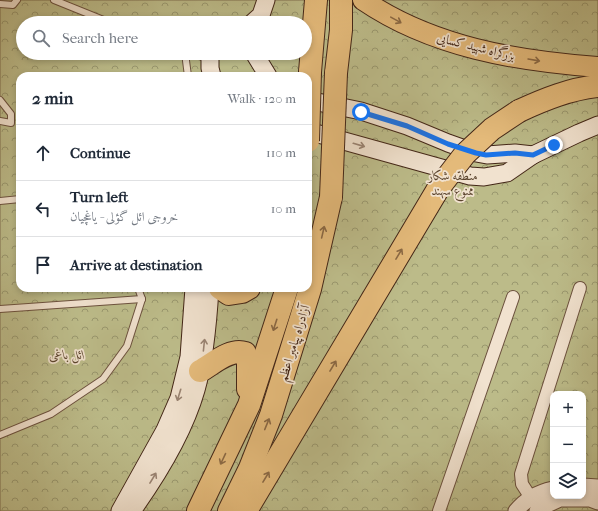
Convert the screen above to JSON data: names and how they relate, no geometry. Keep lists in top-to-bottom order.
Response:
{
  "streets": {
    "highway": ["بزرگراه شهید کسایی", "آزادراه پیامبر اعظم"]
  },
  "one_way": ["بزرگراه شهید کسایی"],
  "parks": ["منطقه شکار ممنوع سهند", "ائل باغی"],
  "page": {
    "search": "Search here",
    "heading": ["2 min", "Walk · 120 m"],
    "list": [
      ["Continue", "110 m"],
      ["Turn left", "خروجی ائل گؤلی - یاغچیان", "10 m"],
      "Arrive at destination"
    ],
    "map_buttons": ["+", "−"]
  }
}
